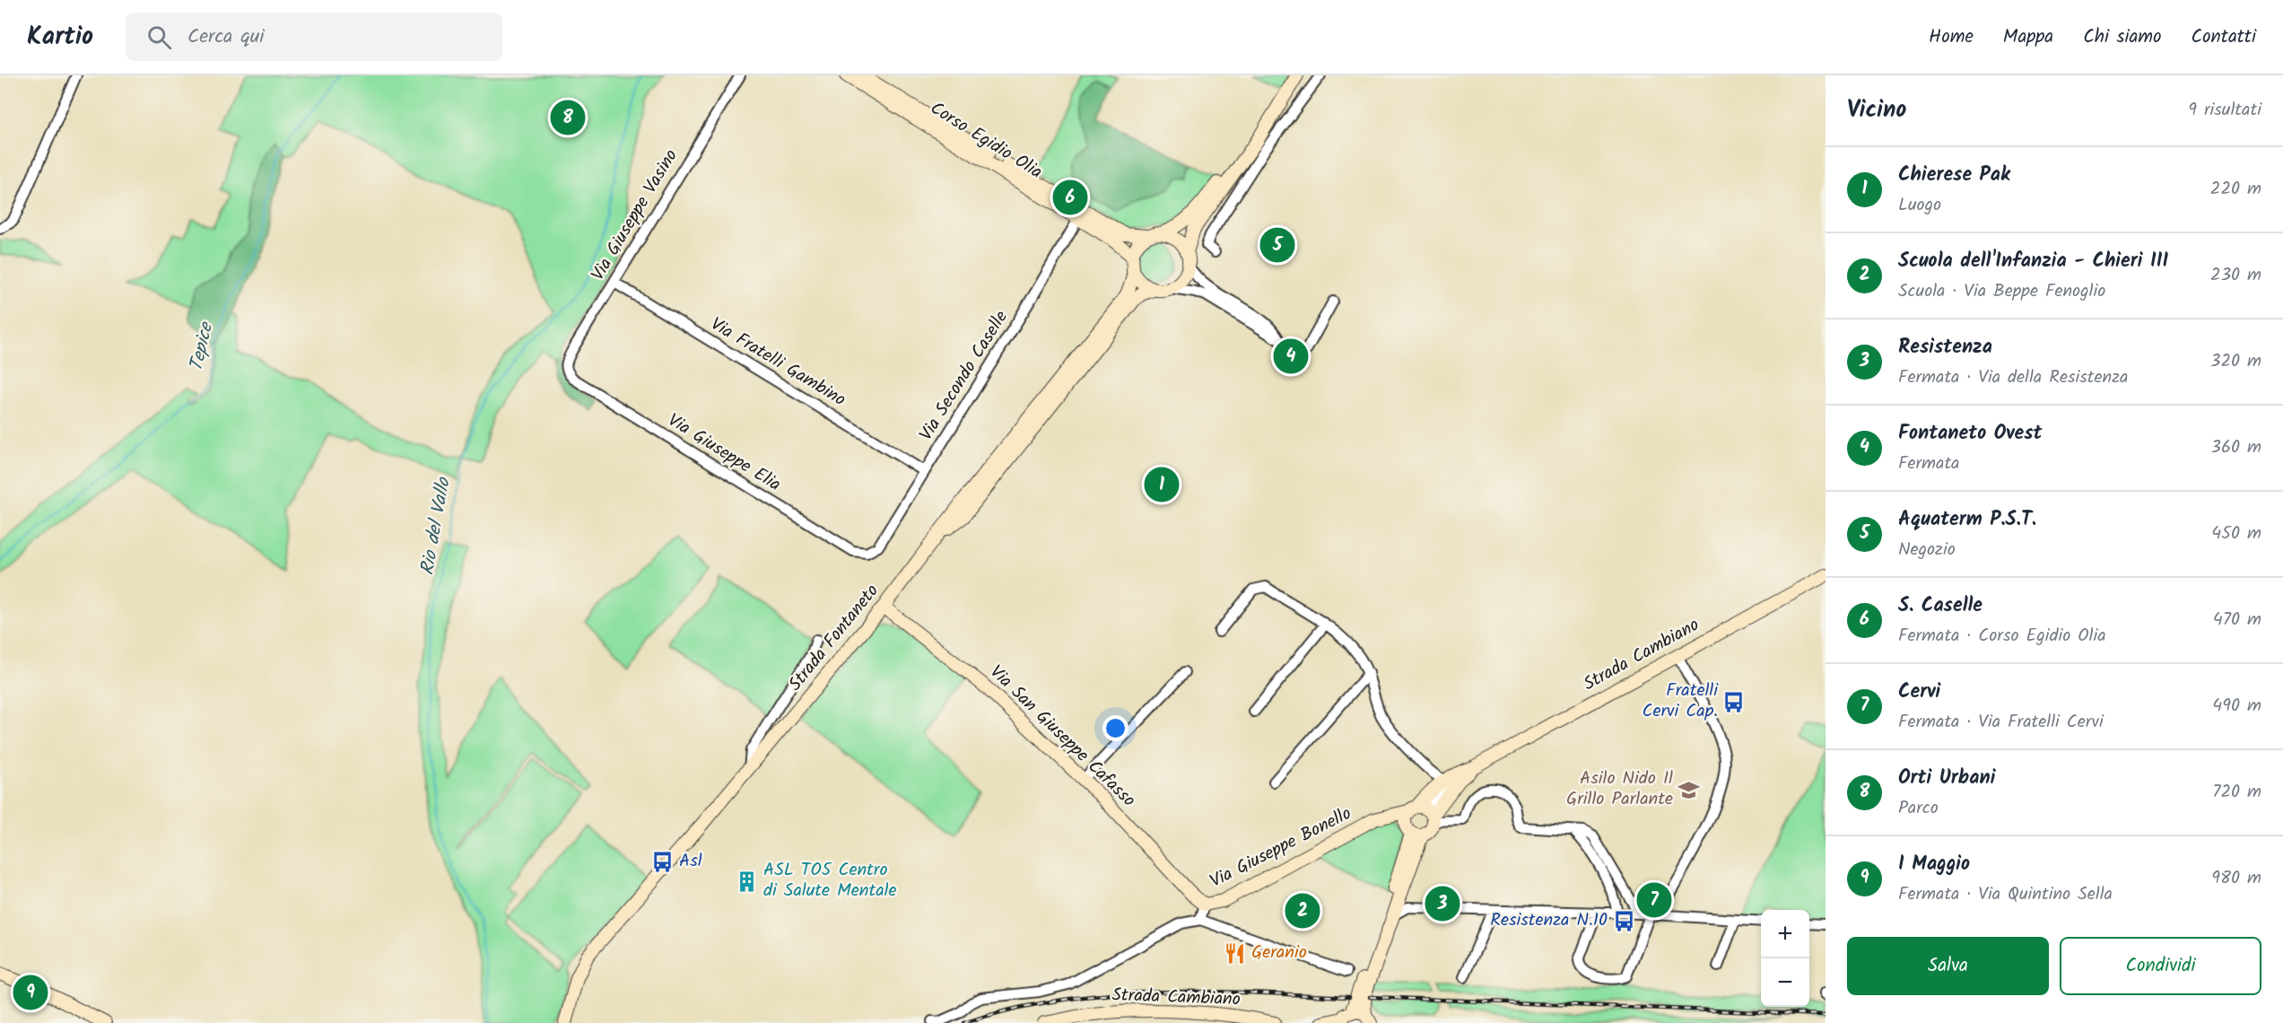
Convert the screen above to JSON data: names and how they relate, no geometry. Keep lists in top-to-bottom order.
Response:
{
  "streets": {
    "street": [
      "Corso Egidio Olia",
      "Via Giuseppe Vasino",
      "Via Fratelli Gambino",
      "Via Secondo Caselle",
      "Via Giuseppe Elia",
      "Strada Fontaneto",
      "Strada Cambiano",
      "Via San Giuseppe Cafasso",
      "Via Giuseppe Bonello"
    ]
  },
  "crossings": [
    ["Corso Egidio Olia", "Via Secondo Caselle"],
    ["Corso Egidio Olia", "Strada Fontaneto"],
    ["Via Giuseppe Vasino", "Via Fratelli Gambino"],
    ["Via Giuseppe Vasino", "Via Giuseppe Elia"],
    ["Via Fratelli Gambino", "Via Secondo Caselle"],
    ["Via Secondo Caselle", "Via Giuseppe Elia"],
    ["Strada Fontaneto", "Via San Giuseppe Cafasso"],
    ["Strada Cambiano", "Via Giuseppe Bonello"],
    ["Via San Giuseppe Cafasso", "Via Giuseppe Bonello"]
  ],
  "water": ["Tepice", "Rio del Vallo"],
  "places": {
    "bus stop": ["Fratelli Cervi Cap.", "Asl", "Resistenza N.10"],
    "school or university": ["Asilo Nido Il Grillo Parlante"],
    "building": ["ASL TO5 Centro di Salute Mentale"],
    "restaurant": ["Geranio"]
  },
  "page": {
    "header": "Kartio",
    "search": "Cerca qui",
    "nav": [
      "Home",
      "Mappa",
      "Chi siamo",
      "Contatti"
    ],
    "heading": ["Vicino", "9 risultati"],
    "pins": [
      "8",
      "6",
      "5",
      "4",
      "1",
      "7",
      "3",
      "2",
      "9"
    ],
    "list": [
      {
        "mark": "1",
        "name": "Chierese Pak",
        "note": "Luogo",
        "value": "220 m"
      },
      {
        "mark": "2",
        "name": "Scuola dell'Infanzia - Chieri III",
        "note": "Scuola · Via Beppe Fenoglio",
        "value": "230 m"
      },
      {
        "mark": "3",
        "name": "Resistenza",
        "note": "Fermata · Via della Resistenza",
        "value": "320 m"
      },
      {
        "mark": "4",
        "name": "Fontaneto Ovest",
        "note": "Fermata",
        "value": "360 m"
      },
      {
        "mark": "5",
        "name": "Aquaterm P.S.T.",
        "note": "Negozio",
        "value": "450 m"
      },
      {
        "mark": "6",
        "name": "S. Caselle",
        "note": "Fermata · Corso Egidio Olia",
        "value": "470 m"
      },
      {
        "mark": "7",
        "name": "Cervi",
        "note": "Fermata · Via Fratelli Cervi",
        "value": "490 m"
      },
      {
        "mark": "8",
        "name": "Orti Urbani",
        "note": "Parco",
        "value": "720 m"
      },
      {
        "mark": "9",
        "name": "I Maggio",
        "note": "Fermata · Via Quintino Sella",
        "value": "980 m"
      }
    ],
    "map_buttons": ["+", "−"],
    "buttons": ["Salva", "Condividi"]
  }
}
